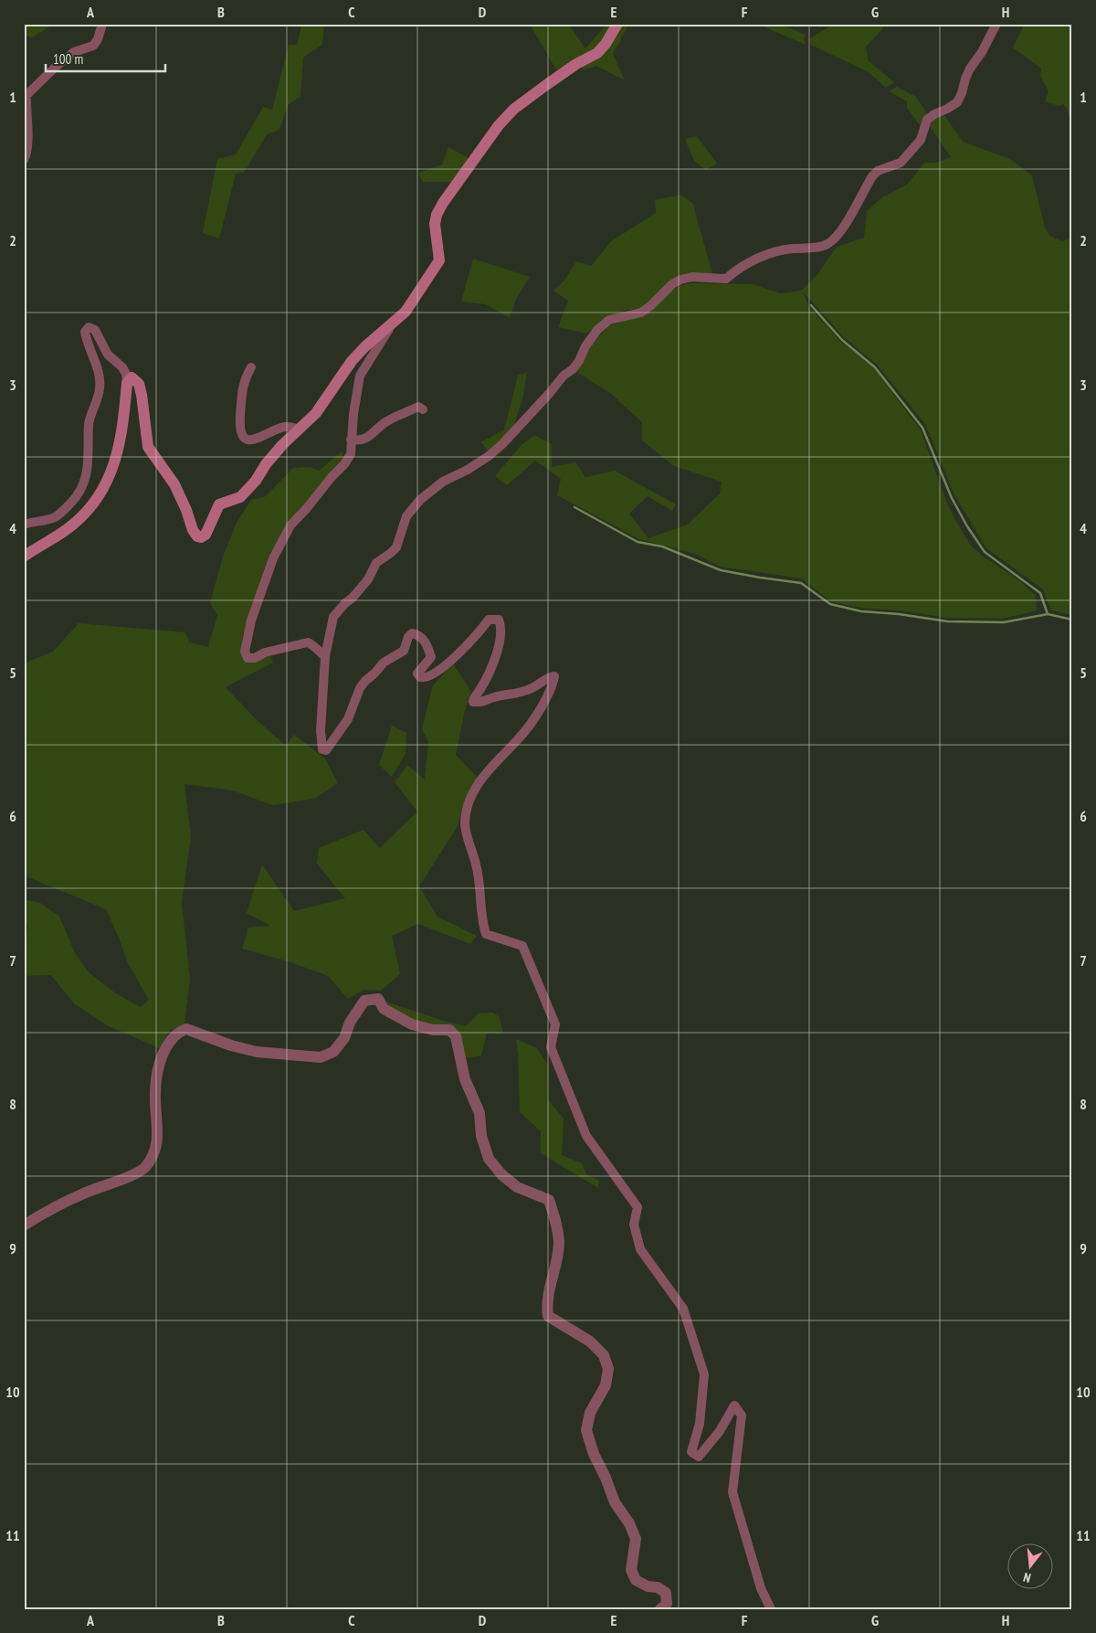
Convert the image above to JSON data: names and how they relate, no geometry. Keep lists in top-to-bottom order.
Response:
{
  "scale_bar": "100 m",
  "north": "bottom",
  "grid": {
    "columns": [
      "A",
      "B",
      "C",
      "D",
      "E",
      "F",
      "G",
      "H"
    ],
    "rows": [
      "1",
      "2",
      "3",
      "4",
      "5",
      "6",
      "7",
      "8",
      "9",
      "10",
      "11"
    ]
  }
}
